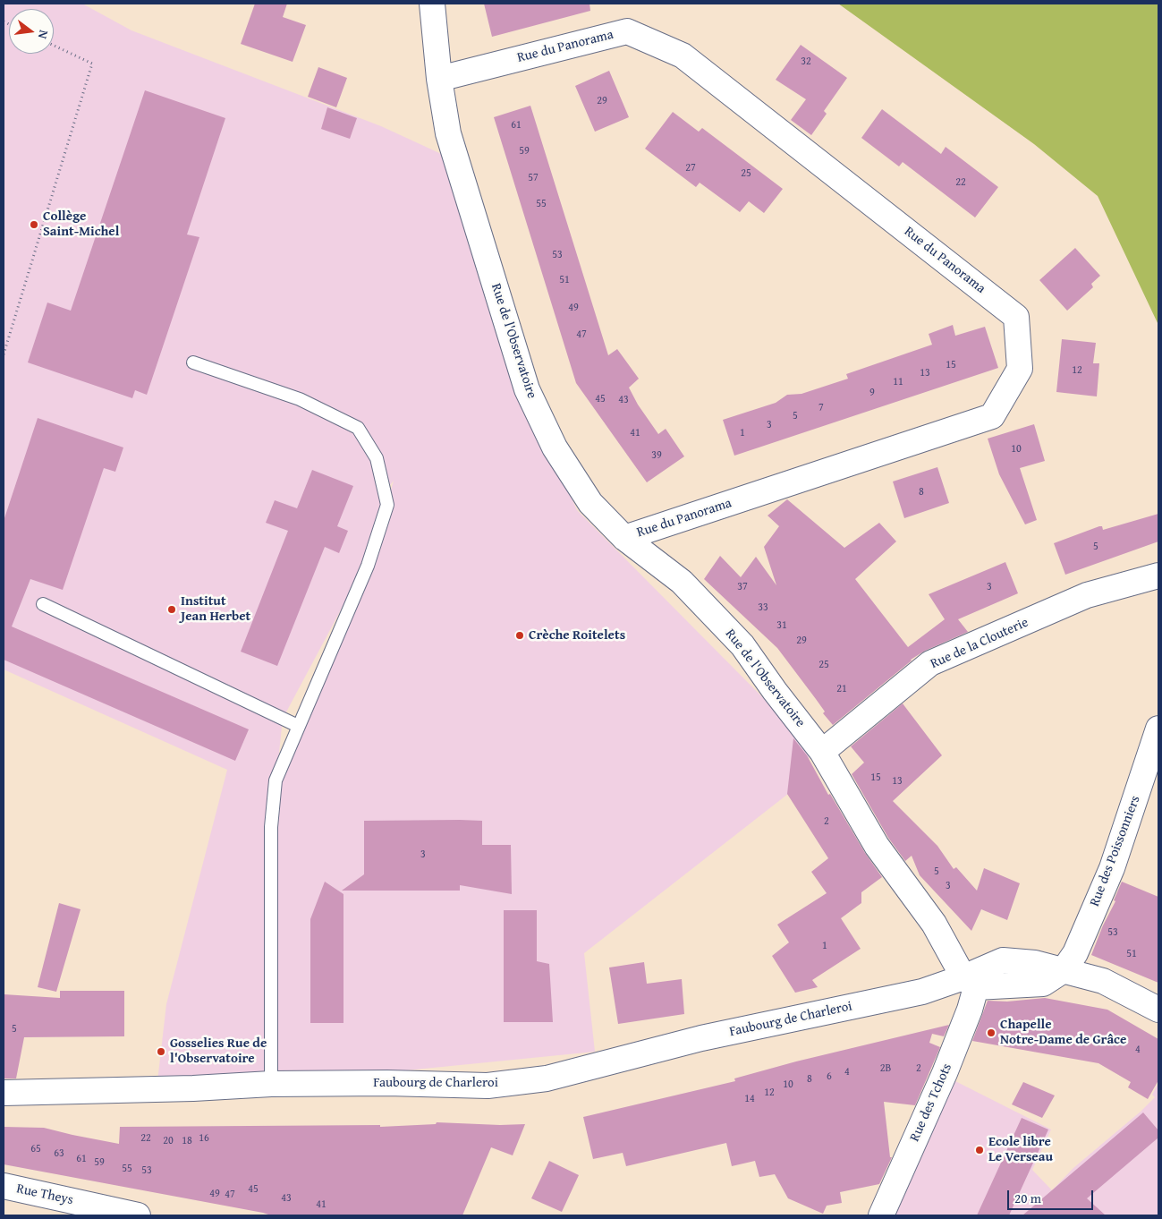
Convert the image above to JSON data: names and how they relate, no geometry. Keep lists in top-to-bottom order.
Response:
{
  "streets": {
    "street": [
      "Rue du Panorama",
      "Rue de l'Observatoire",
      "Rue de la Clouterie",
      "Rue des Poissonniers",
      "Faubourg de Charleroi",
      "Rue des Tchots",
      "Rue Theys"
    ]
  },
  "crossings": [
    ["Rue du Panorama", "Rue de l'Observatoire"],
    ["Rue de l'Observatoire", "Rue de la Clouterie"],
    ["Rue de l'Observatoire", "Faubourg de Charleroi"],
    ["Rue de l'Observatoire", "Rue des Tchots"],
    ["Rue des Poissonniers", "Faubourg de Charleroi"],
    ["Faubourg de Charleroi", "Rue des Tchots"]
  ],
  "places": [
    "Collège Saint-Michel",
    "Institut Jean Herbet",
    "Crèche Roitelets",
    "Chapelle Notre-Dame de Grâce",
    "Gosselies Rue de l'Observatoire",
    "Ecole libre Le Verseau"
  ],
  "house_numbers": [
    "32",
    "29",
    "61",
    "59",
    "27",
    "25",
    "57",
    "22",
    "55",
    "53",
    "51",
    "49",
    "47",
    "15",
    "12",
    "13",
    "11",
    "9",
    "45",
    "43",
    "7",
    "5",
    "3",
    "41",
    "1",
    "10",
    "39",
    "8",
    "5",
    "37",
    "3",
    "33",
    "31",
    "29",
    "25",
    "21",
    "15",
    "13",
    "2",
    "3",
    "5",
    "3",
    "53",
    "1",
    "51",
    "5",
    "4",
    "2B",
    "2",
    "4",
    "6",
    "8",
    "10",
    "12",
    "14",
    "22",
    "16",
    "20",
    "18",
    "65",
    "63",
    "61",
    "59",
    "55",
    "53",
    "45",
    "49",
    "47",
    "43",
    "41"
  ],
  "scale_bar": "20 m",
  "north": "right"
}
